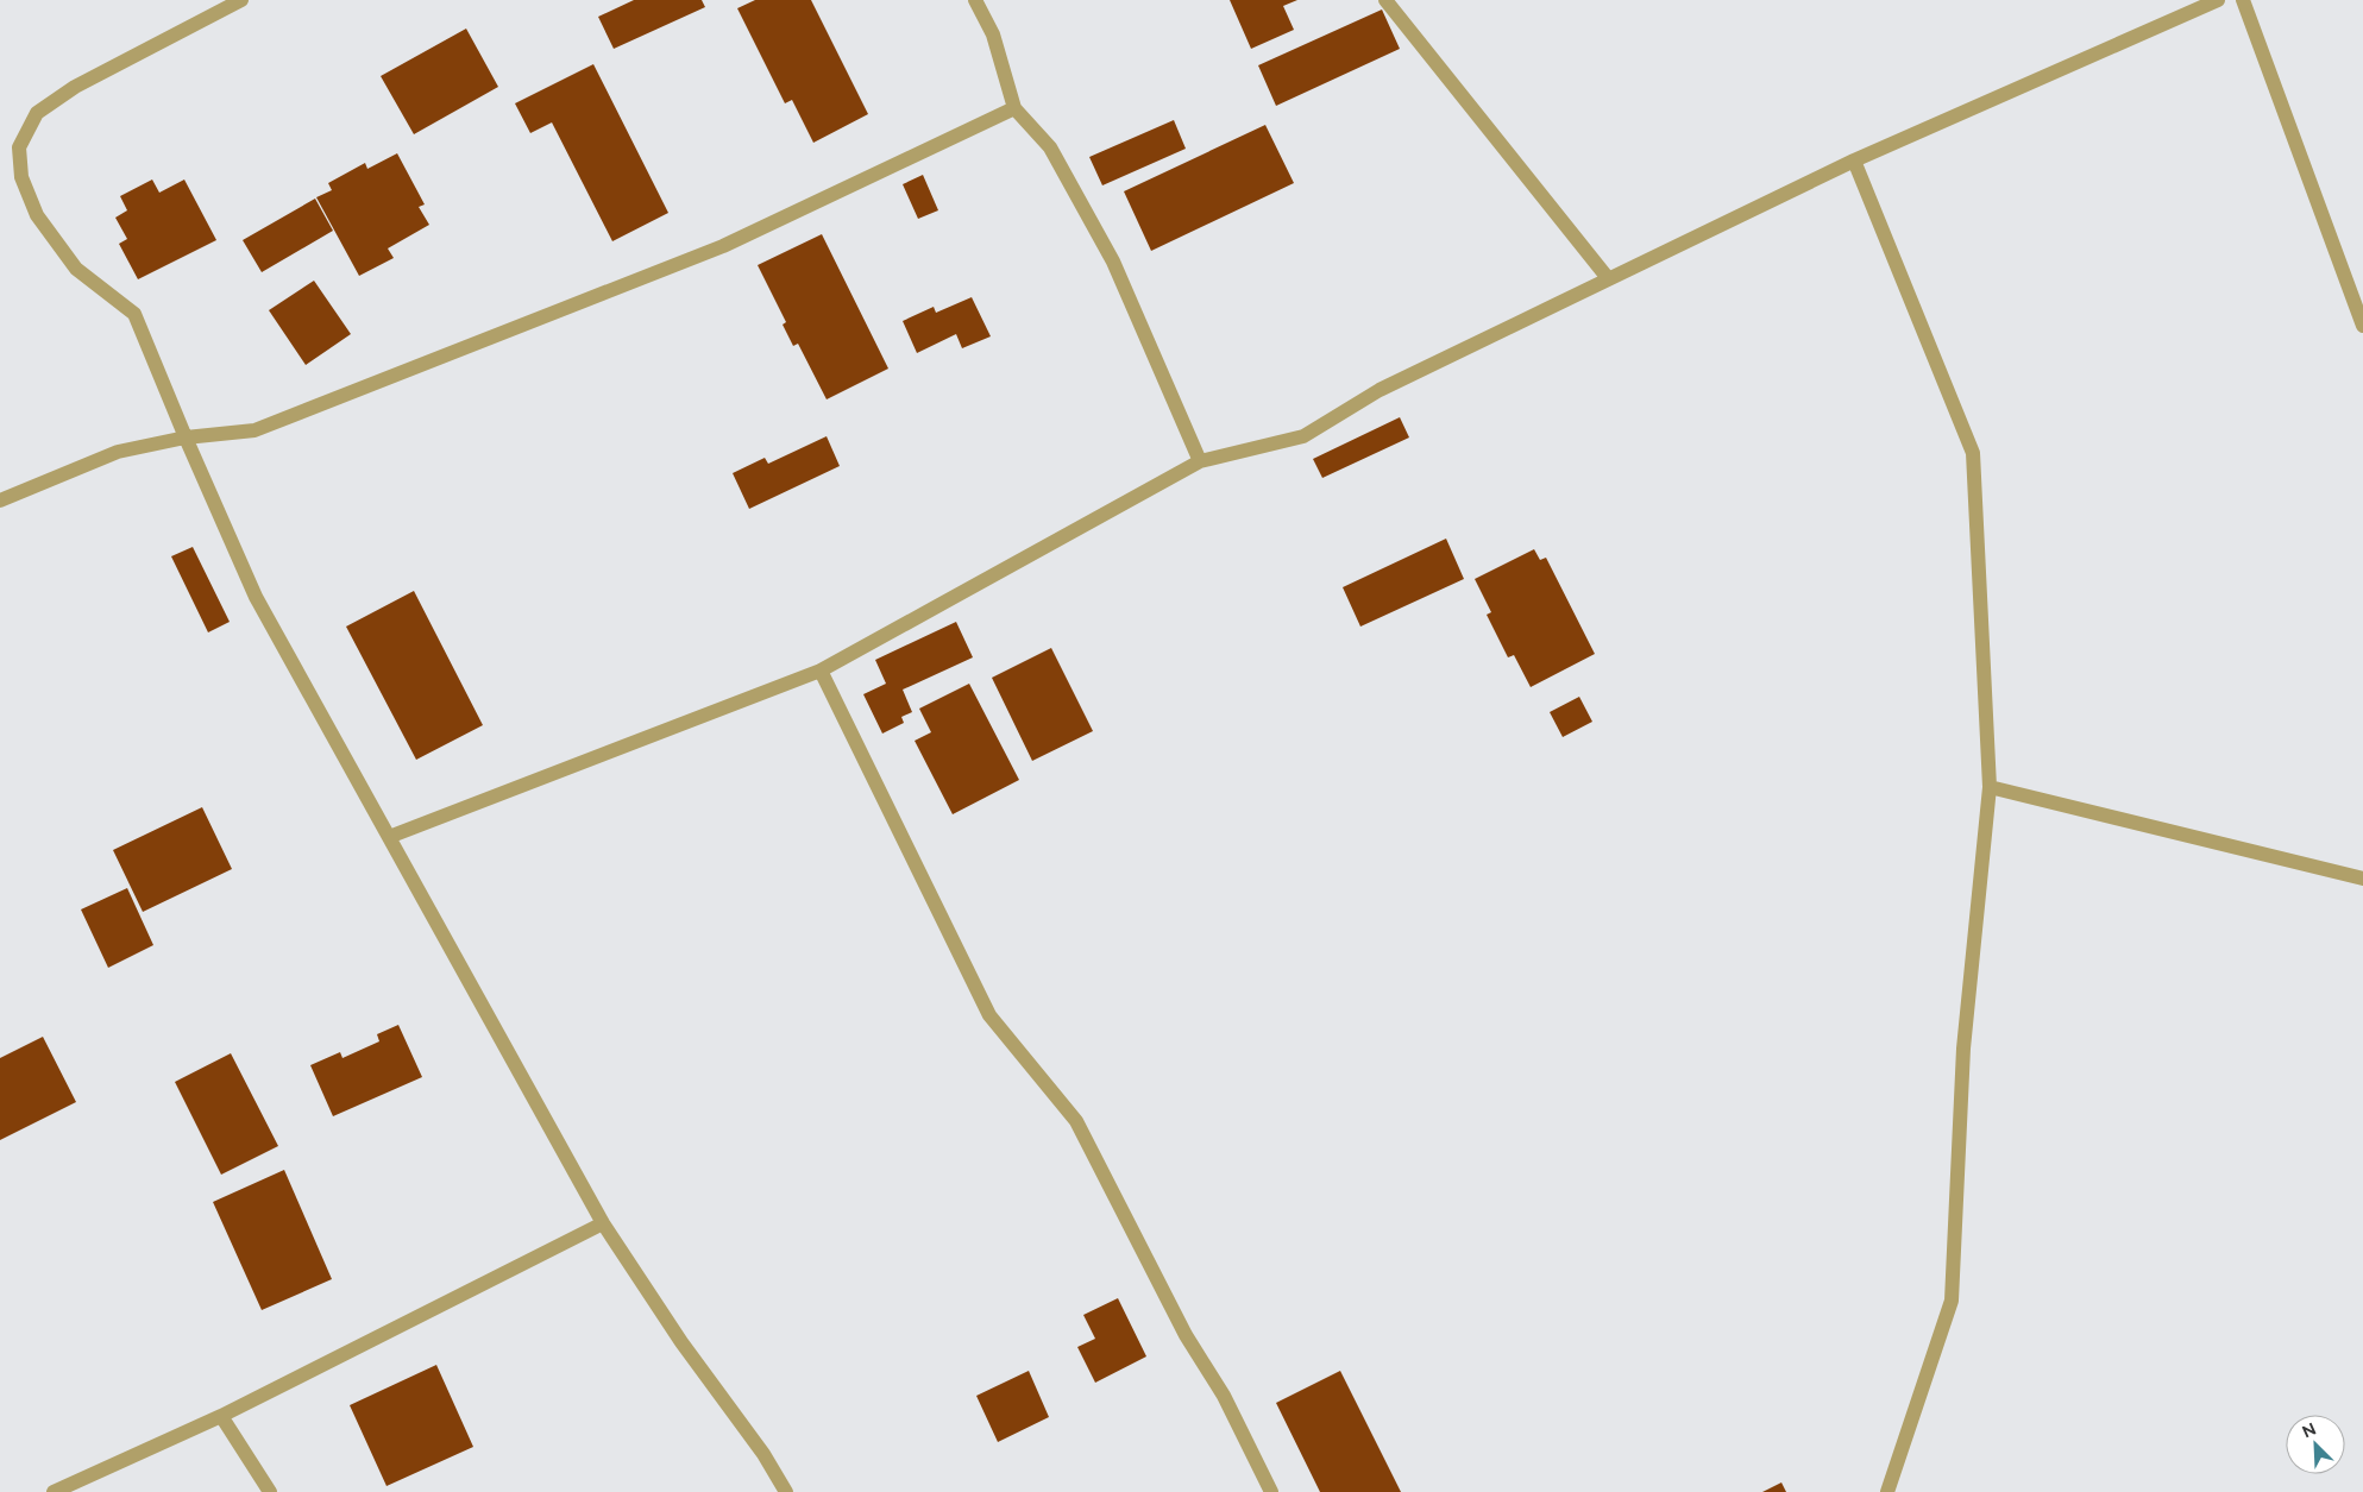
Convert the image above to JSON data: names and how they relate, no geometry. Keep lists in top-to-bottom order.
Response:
{
  "north": "top left"
}
